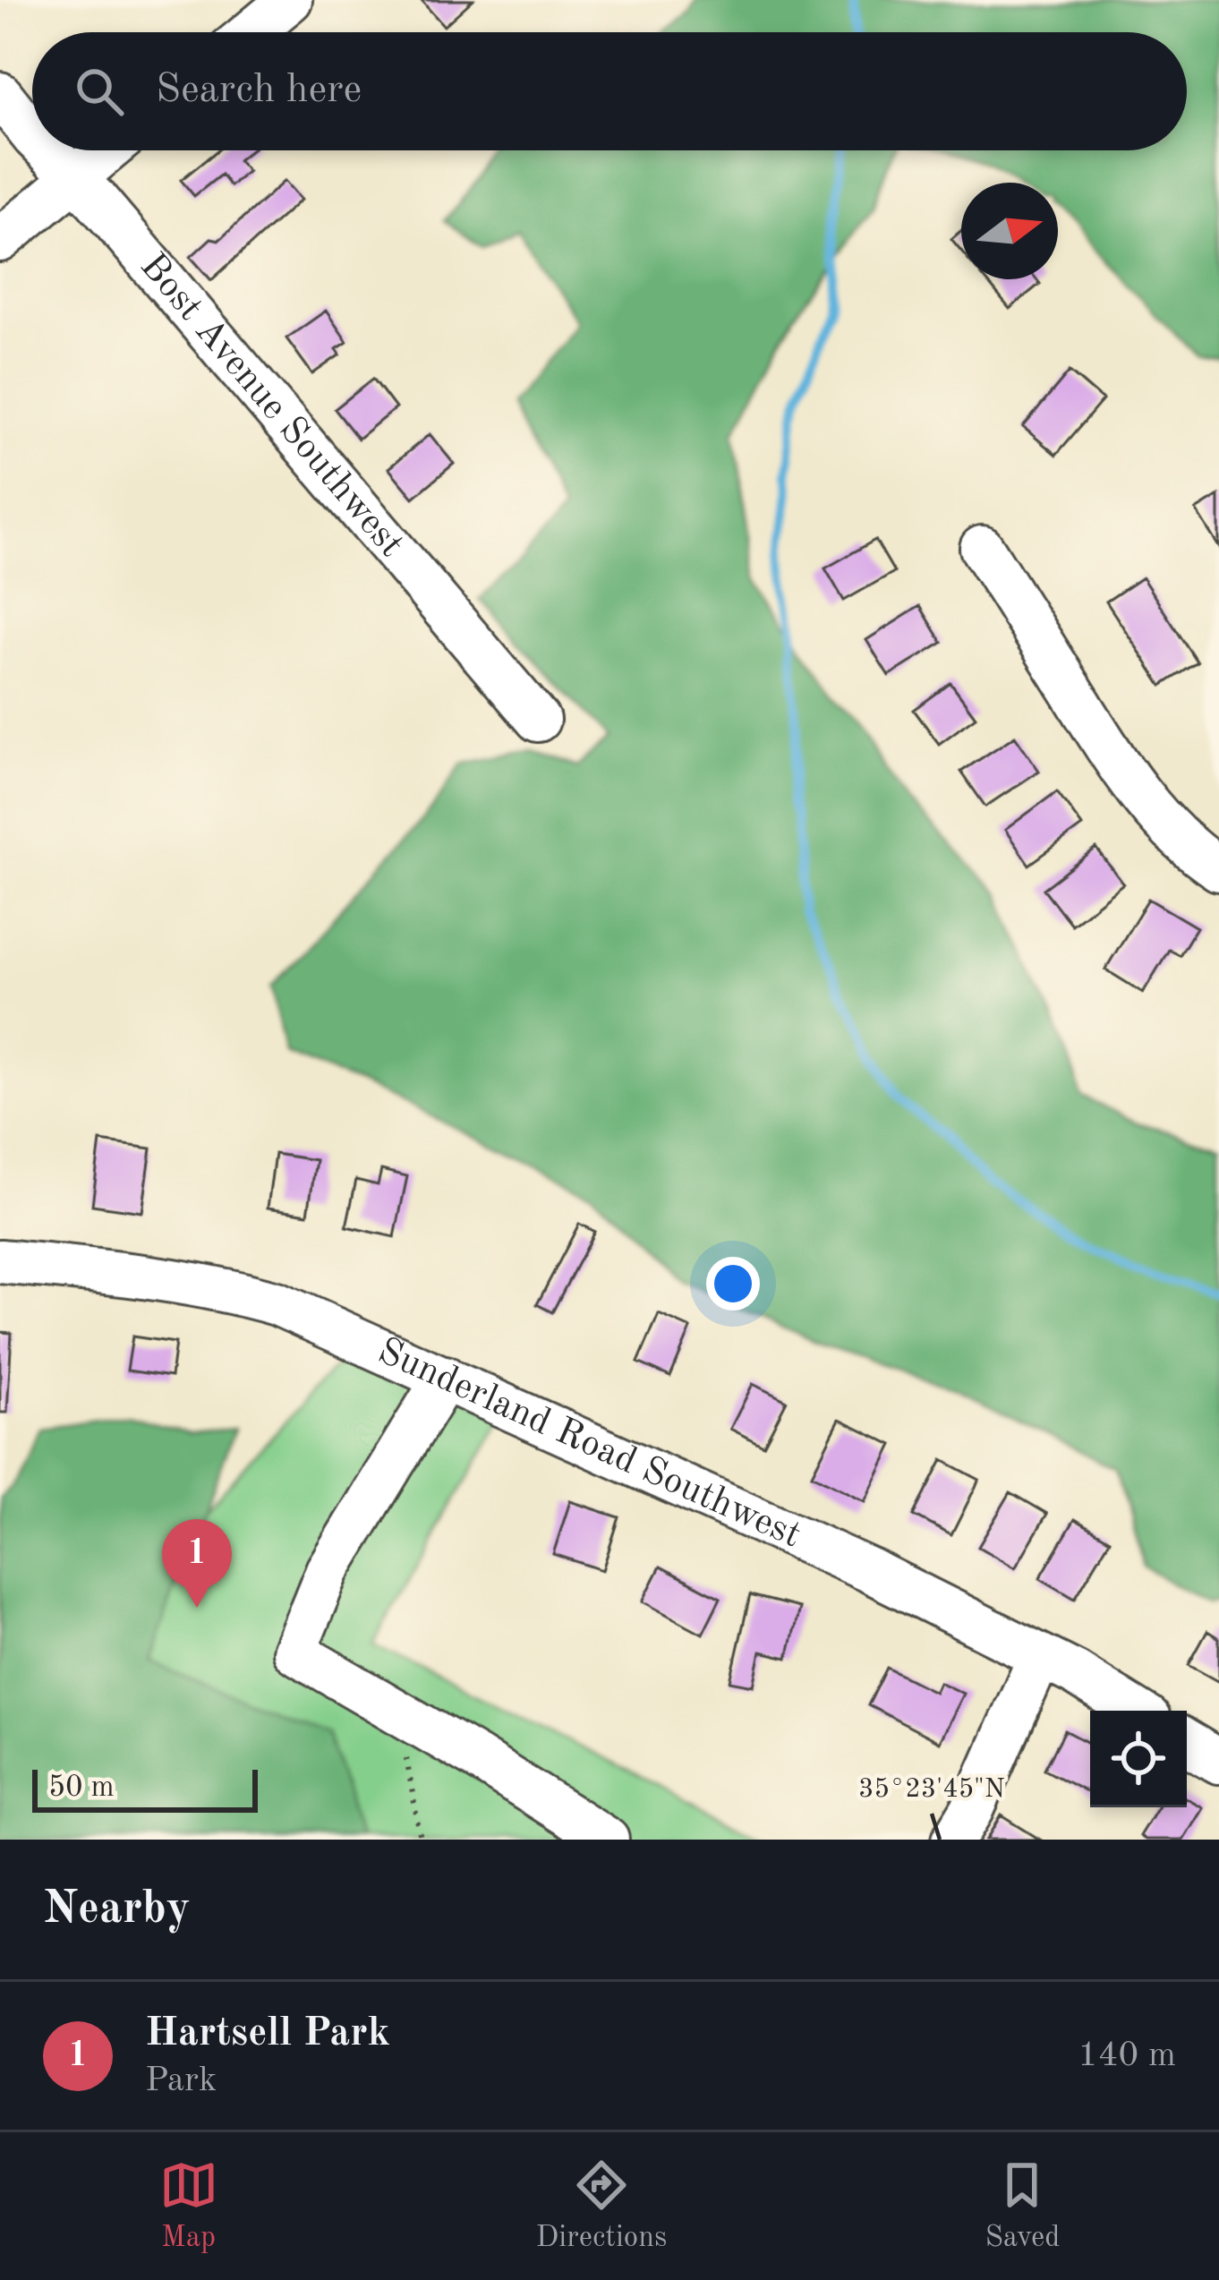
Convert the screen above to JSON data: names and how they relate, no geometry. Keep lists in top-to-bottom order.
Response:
{
  "streets": {
    "street": ["Bost Avenue Southwest", "Sunderland Road Southwest"]
  },
  "scale_bar": "50 m",
  "north": "right",
  "page": {
    "search": "Search here",
    "pins": "1",
    "scale": "50 m",
    "heading": "Nearby",
    "list": [
      {
        "mark": "1",
        "name": "Hartsell Park",
        "note": "Park",
        "value": "140 m"
      }
    ],
    "nav": ["Map", "Directions", "Saved"]
  },
  "coordinates": ["35°23'45\"N"]
}
